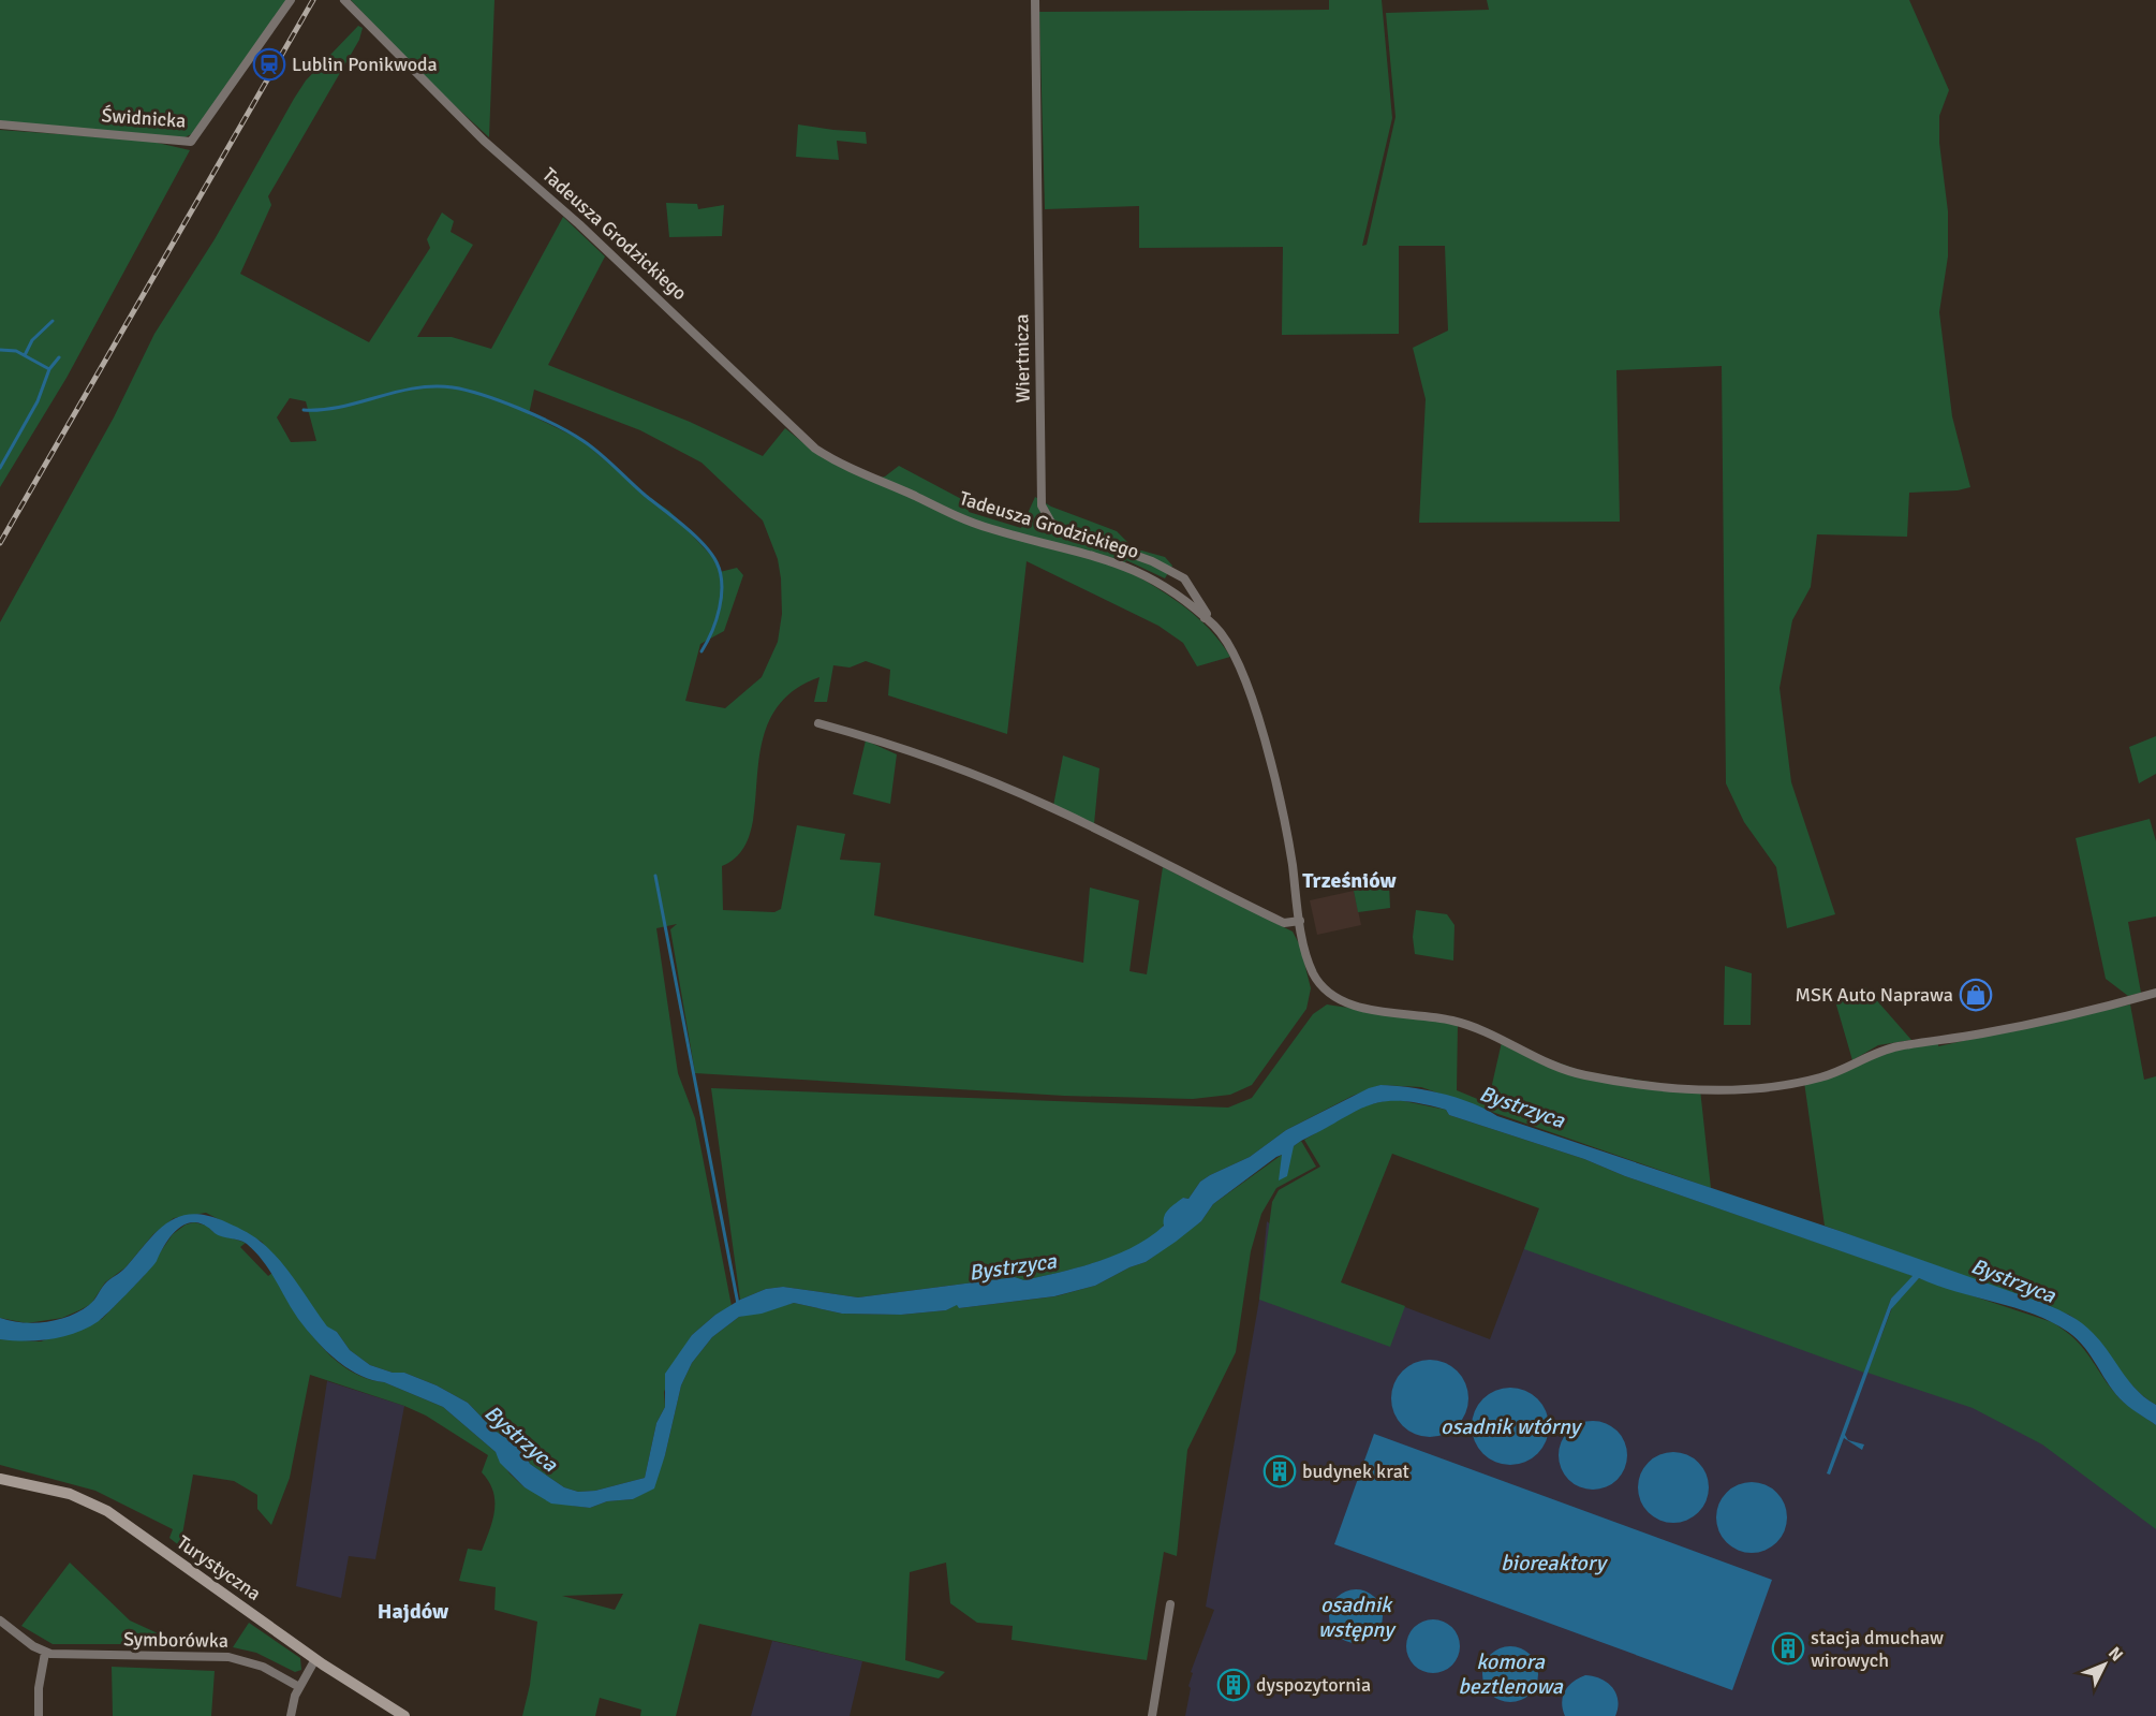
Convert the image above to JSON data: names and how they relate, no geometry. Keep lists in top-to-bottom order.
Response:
{
  "streets": {
    "main road": ["Turystyczna"],
    "street": [
      "Świdnicka",
      "Tadeusza Grodzickiego",
      "Wiertnicza",
      "Symborówka"
    ]
  },
  "crossings": [
    ["Tadeusza Grodzickiego", "Wiertnicza"]
  ],
  "districts": ["Trześniów", "Hajdów"],
  "water": [
    "Bystrzyca",
    "osadnik wtórny",
    "bioreaktory",
    "osadnik wstępny",
    "komora beztlenowa"
  ],
  "places": {
    "station": ["Lublin Ponikwoda"],
    "shop": ["MSK Auto Naprawa"],
    "building": ["budynek krat", "stacja dmuchaw wirowych", "dyspozytornia"]
  },
  "north": "top right"
}
